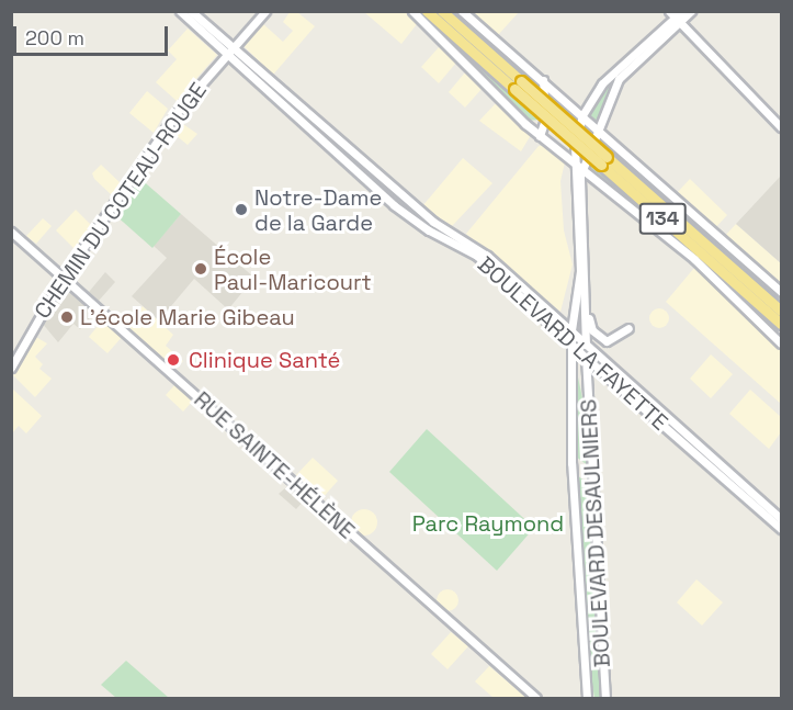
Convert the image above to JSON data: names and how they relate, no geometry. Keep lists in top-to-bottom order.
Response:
{
  "streets": {
    "highway": ["134"],
    "street": [
      "CHEMIN DU COTEAU-ROUGE",
      "BOULEVARD LA FAYETTE",
      "RUE SAINTE-HÉLÈNE",
      "BOULEVARD DESAULNIERS"
    ]
  },
  "crossings": [
    ["CHEMIN DU COTEAU-ROUGE", "BOULEVARD LA FAYETTE"],
    ["CHEMIN DU COTEAU-ROUGE", "RUE SAINTE-HÉLÈNE"],
    ["BOULEVARD LA FAYETTE", "BOULEVARD DESAULNIERS"]
  ],
  "parks": ["Parc Raymond"],
  "places": [
    "Notre-Dame de la Garde",
    "École Paul-Maricourt",
    "L'école Marie Gibeau",
    "Clinique Santé"
  ],
  "scale_bar": "200 m"
}
